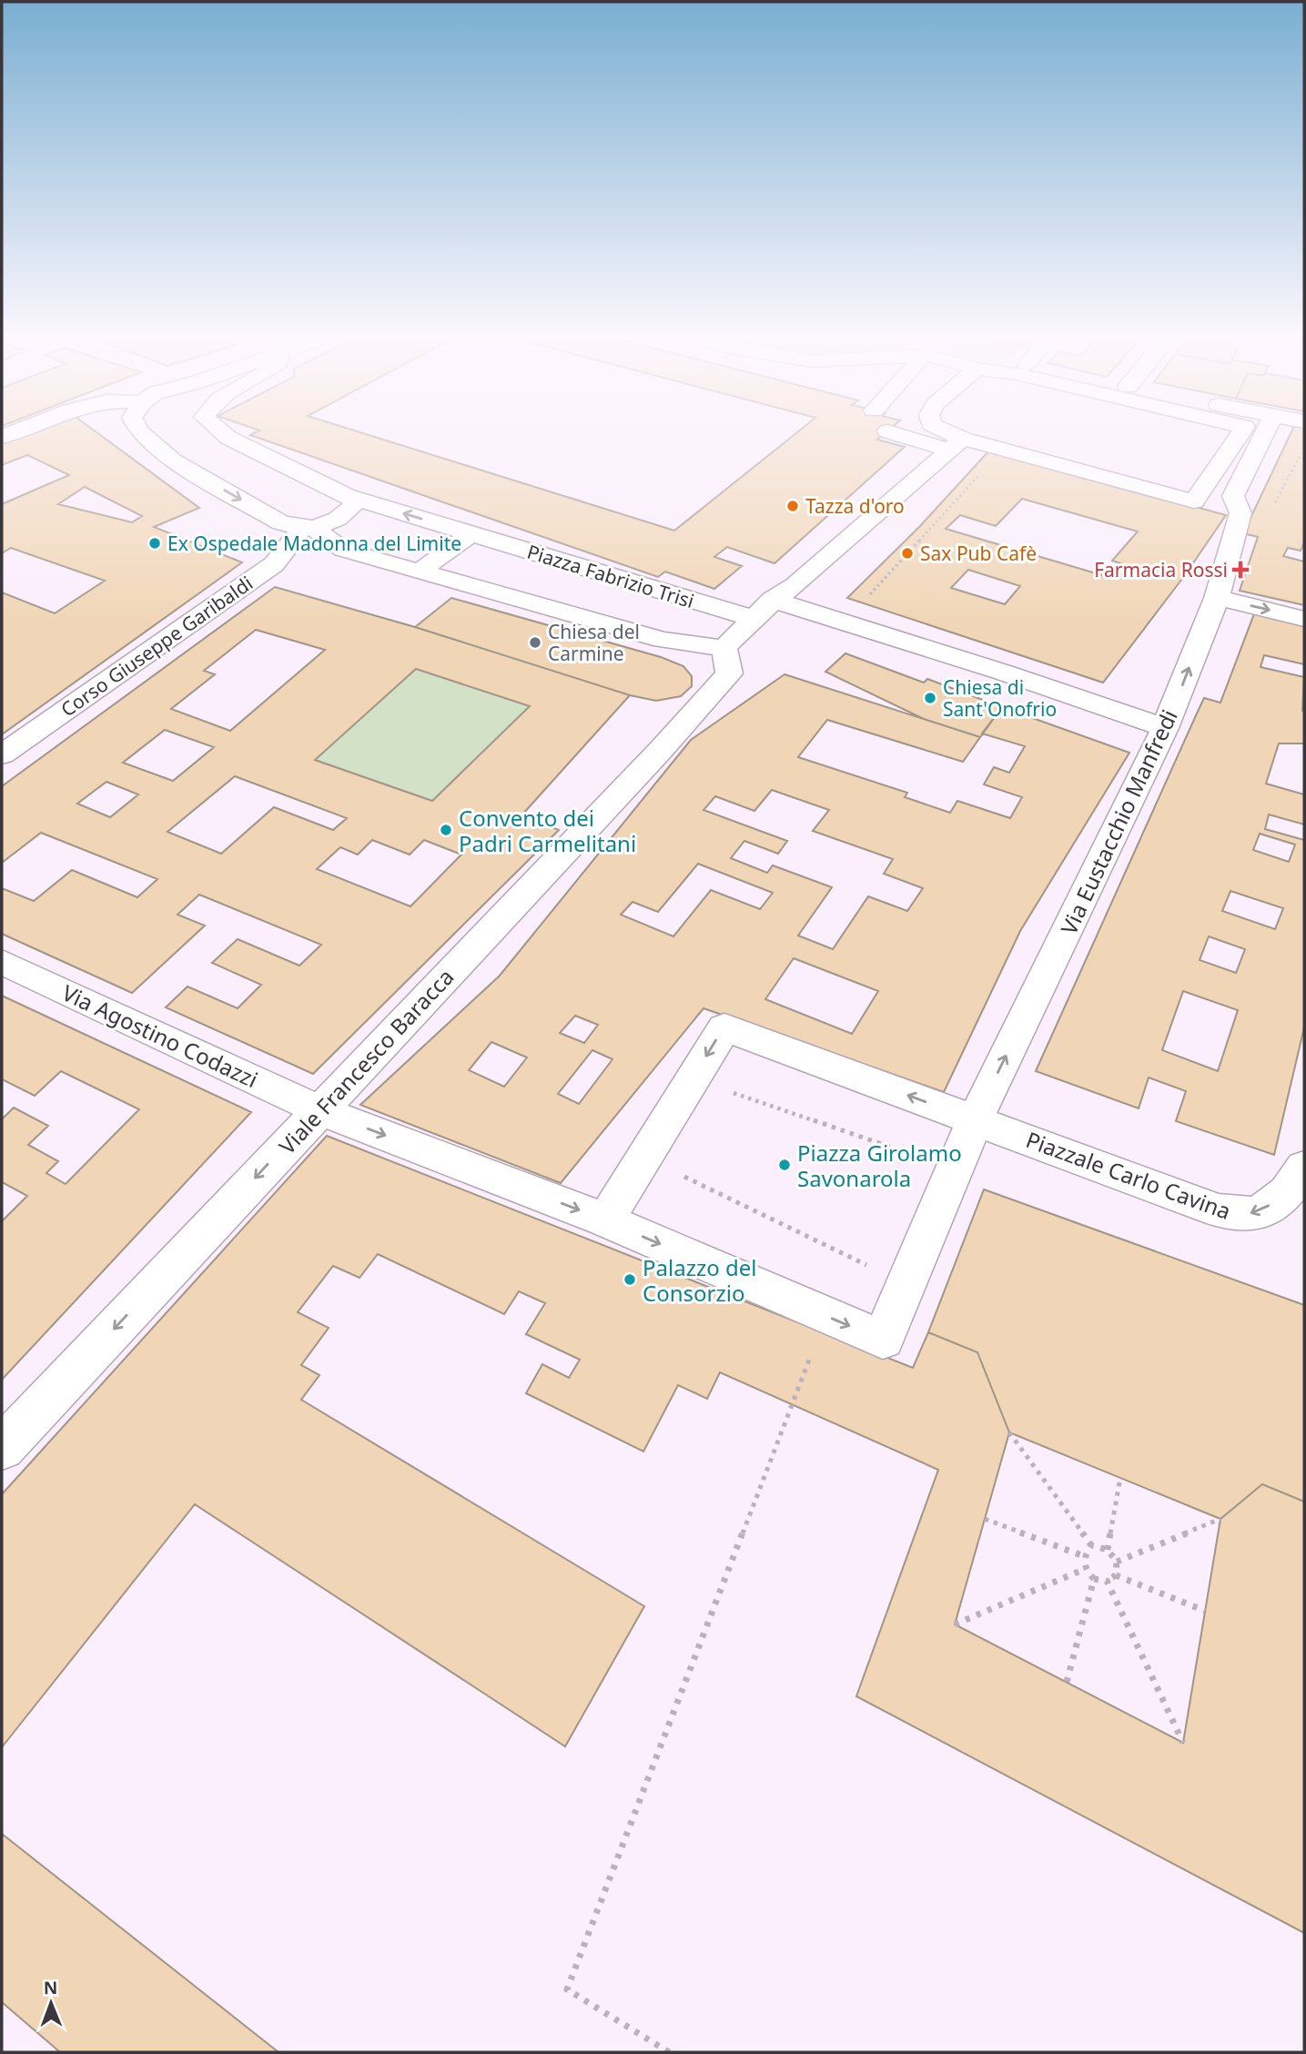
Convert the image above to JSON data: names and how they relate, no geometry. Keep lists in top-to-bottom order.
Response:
{
  "streets": {
    "street": [
      "Piazza Fabrizio Trisi",
      "Corso Giuseppe Garibaldi",
      "Via Eustacchio Manfredi",
      "Via Agostino Codazzi",
      "Viale Francesco Baracca",
      "Piazzale Carlo Cavina"
    ]
  },
  "crossings": [
    ["Piazza Fabrizio Trisi", "Viale Francesco Baracca"],
    ["Via Eustacchio Manfredi", "Piazzale Carlo Cavina"],
    ["Via Agostino Codazzi", "Viale Francesco Baracca"]
  ],
  "one_way": ["Via Eustacchio Manfredi", "Via Agostino Codazzi", "Piazzale Carlo Cavina"],
  "places": {
    "other": [
      "Tazza d'oro",
      "Ex Ospedale Madonna del Limite",
      "Sax Pub Cafè",
      "Chiesa del Carmine",
      "Chiesa di Sant'Onofrio",
      "Convento dei Padri Carmelitani",
      "Piazza Girolamo Savonarola",
      "Palazzo del Consorzio"
    ],
    "health": ["Farmacia Rossi"]
  },
  "north": "top"
}
